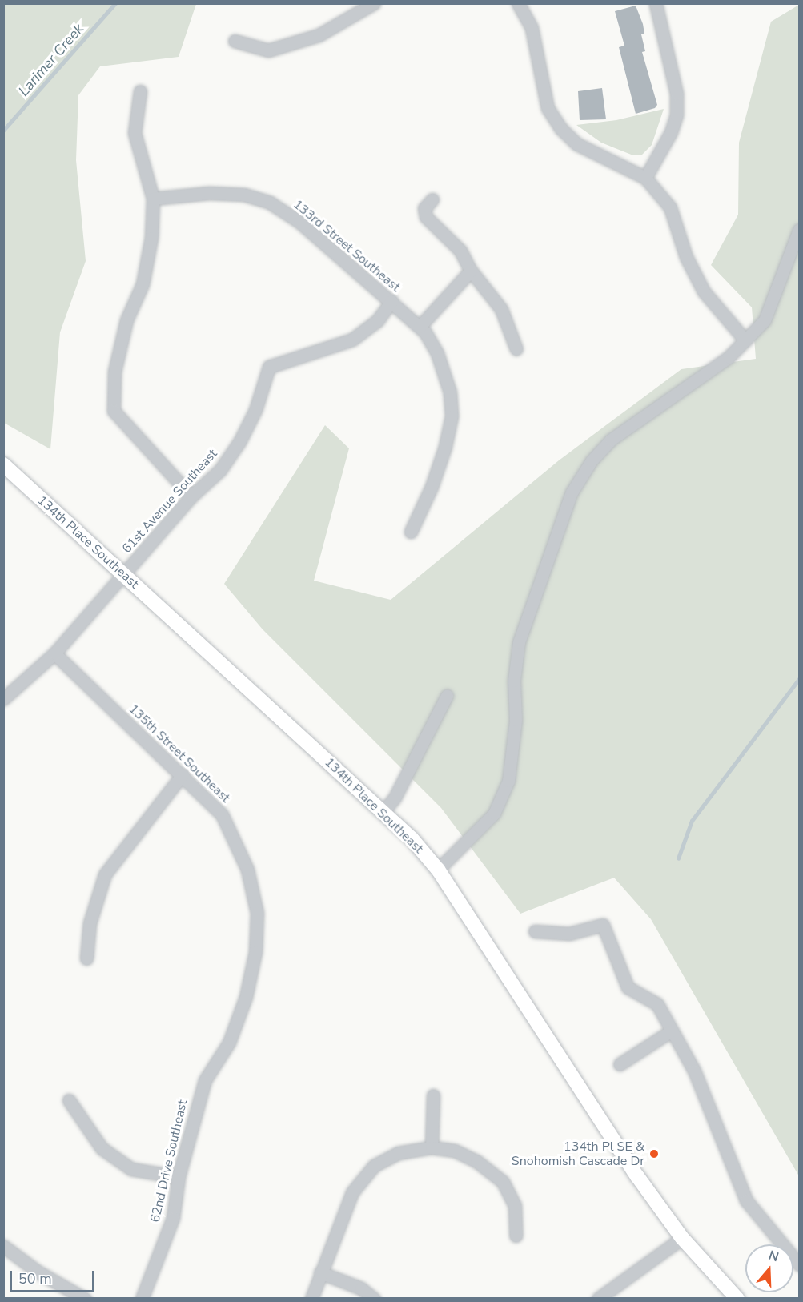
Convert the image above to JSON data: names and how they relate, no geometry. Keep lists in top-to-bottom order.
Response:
{
  "streets": {
    "main road": ["134th Place Southeast"],
    "street": [
      "133rd Street Southeast",
      "61st Avenue Southeast",
      "135th Street Southeast",
      "62nd Drive Southeast"
    ]
  },
  "crossings": [
    ["133rd Street Southeast", "61st Avenue Southeast"],
    ["61st Avenue Southeast", "134th Place Southeast"],
    ["61st Avenue Southeast", "135th Street Southeast"],
    ["135th Street Southeast", "62nd Drive Southeast"]
  ],
  "water": ["Larimer Creek"],
  "places": ["134th Pl SE & Snohomish Cascade Dr"],
  "scale_bar": "50 m",
  "north": "top"
}
